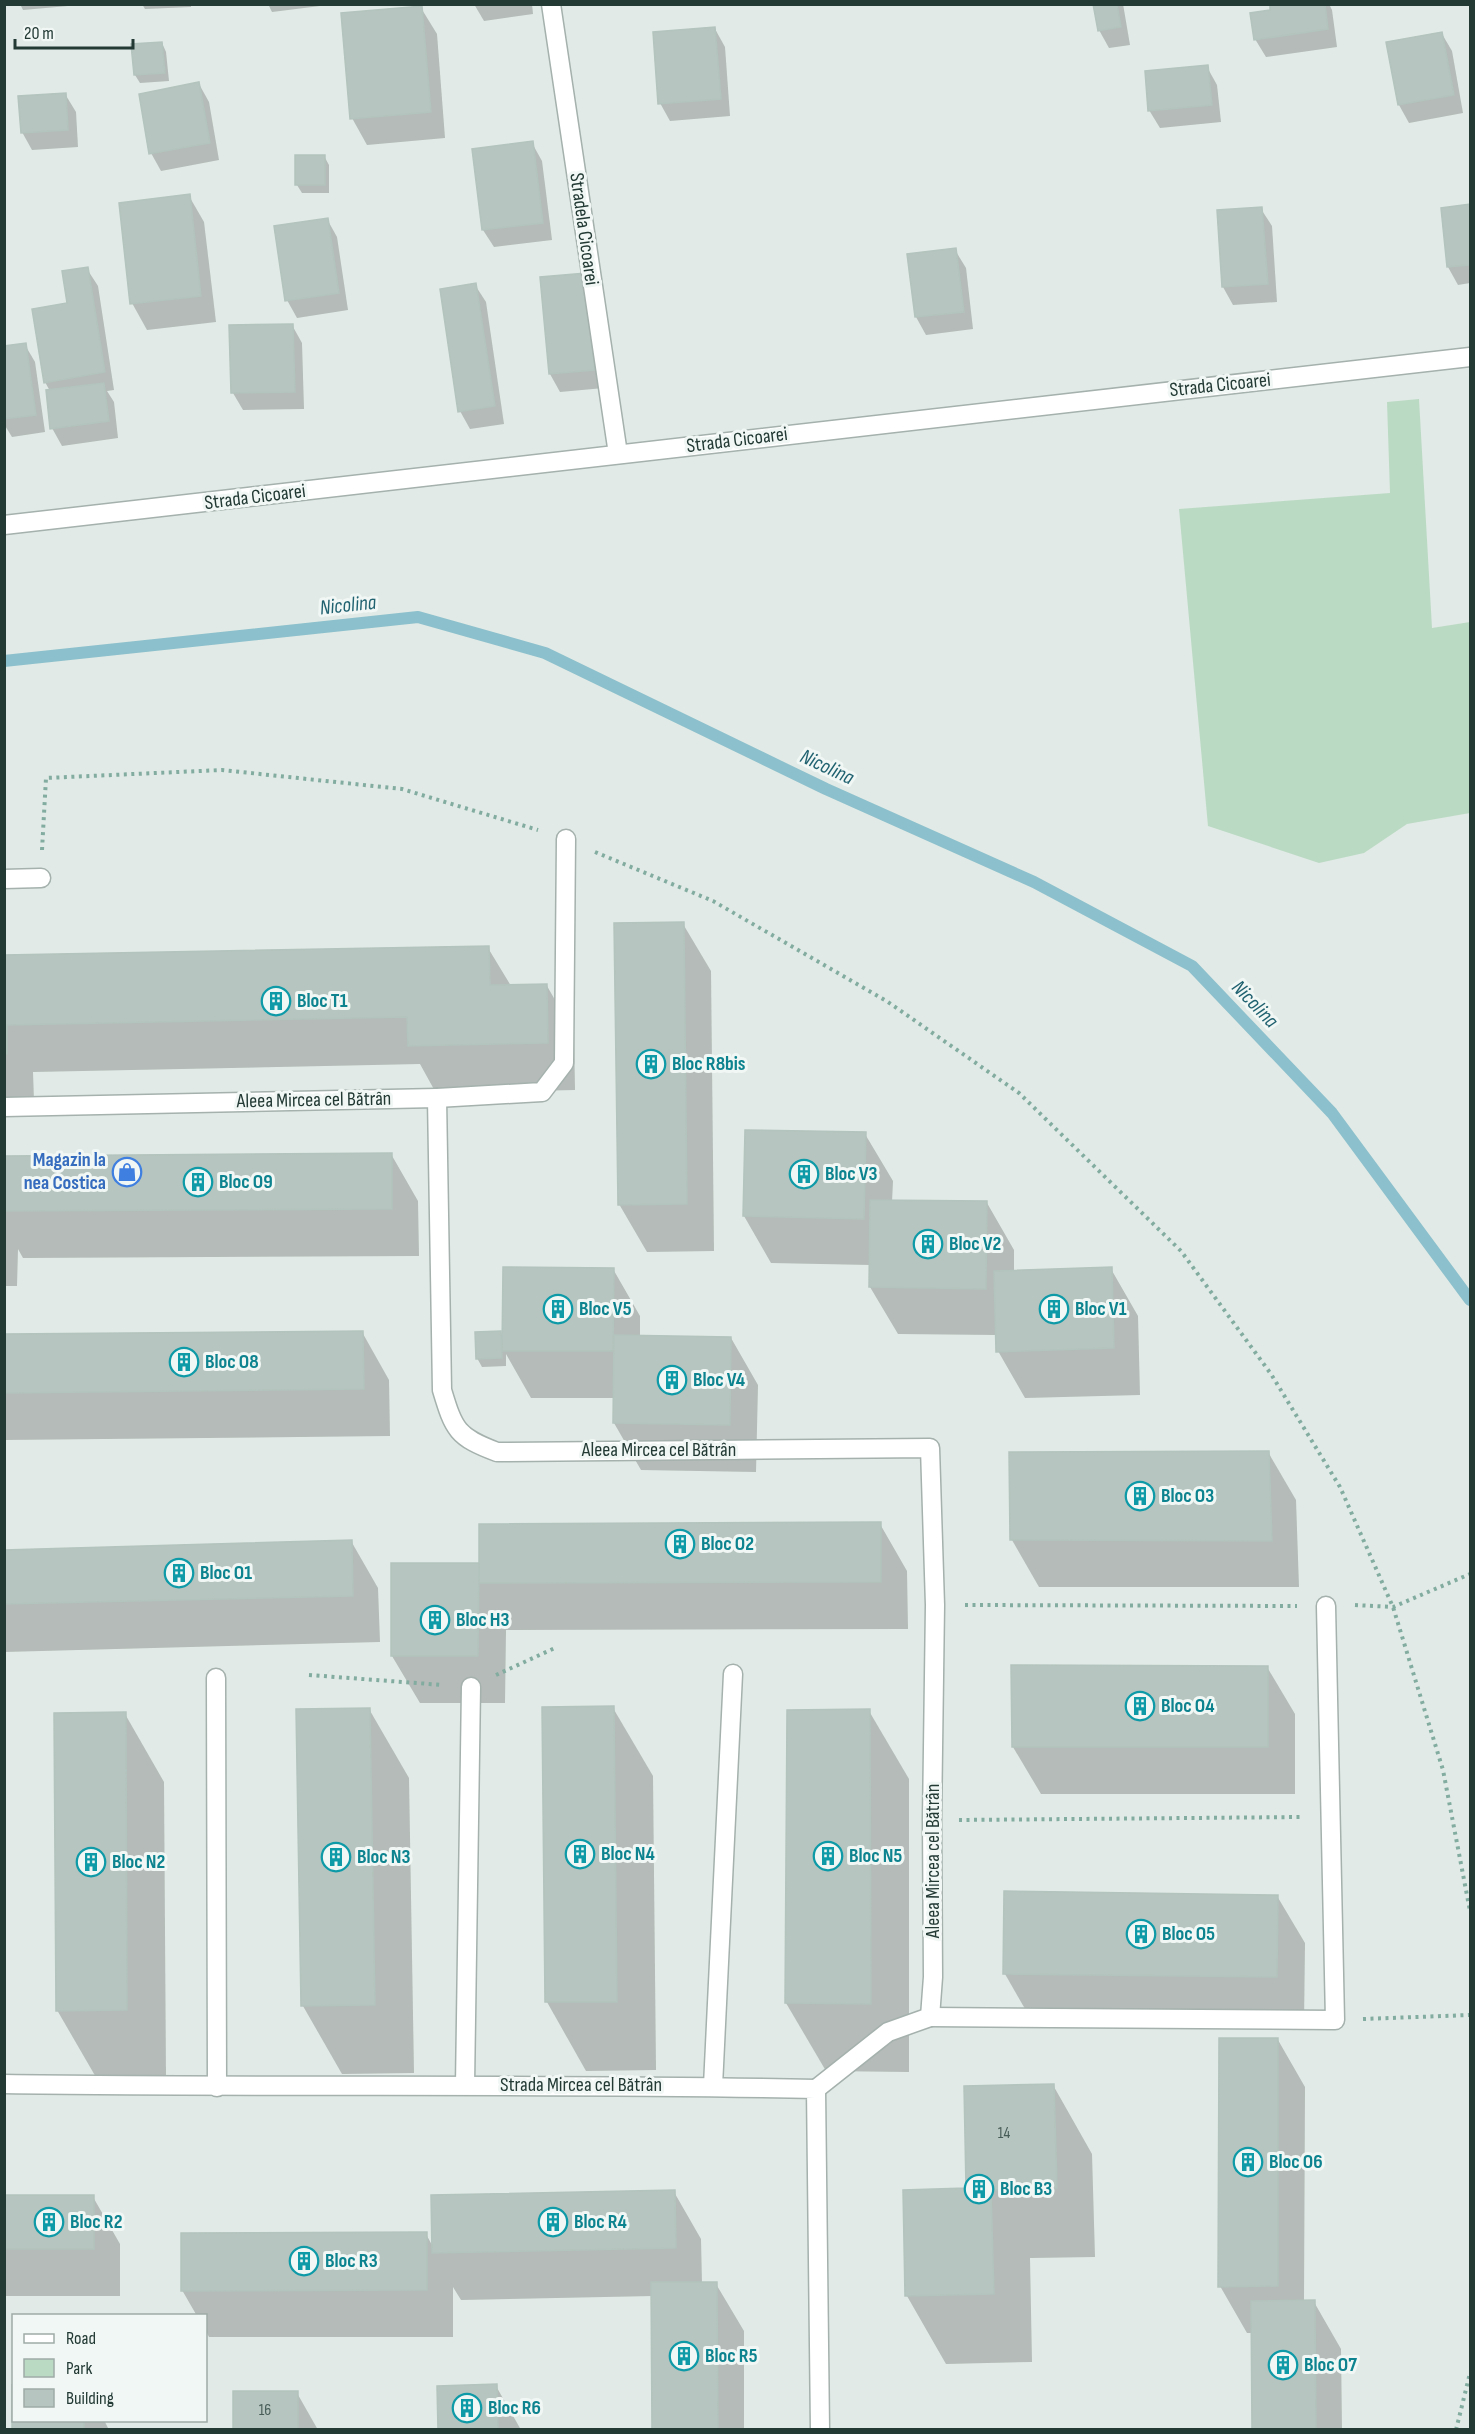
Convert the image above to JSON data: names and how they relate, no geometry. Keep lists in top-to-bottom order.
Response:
{
  "streets": {
    "street": [
      "Stradela Cicoarei",
      "Strada Cicoarei",
      "Aleea Mircea cel Bătrân",
      "Strada Mircea cel Bătrân"
    ]
  },
  "crossings": [
    ["Stradela Cicoarei", "Strada Cicoarei"]
  ],
  "water": ["Nicolina"],
  "places": {
    "building": [
      "Bloc T1",
      "Bloc R8bis",
      "Bloc V3",
      "Bloc O9",
      "Bloc V2",
      "Bloc V5",
      "Bloc V1",
      "Bloc O8",
      "Bloc V4",
      "Bloc O3",
      "Bloc O2",
      "Bloc O1",
      "Bloc H3",
      "Bloc O4",
      "Bloc N4",
      "Bloc N5",
      "Bloc N3",
      "Bloc N2",
      "Bloc O5",
      "Bloc O6",
      "Bloc B3",
      "Bloc R2",
      "Bloc R4",
      "Bloc R3",
      "Bloc R5",
      "Bloc O7",
      "Bloc R6"
    ],
    "shop": ["Magazin la nea Costica"]
  },
  "house_numbers": ["14", "16"],
  "legend": ["Road", "Park", "Building"],
  "scale_bar": "20 m"
}
